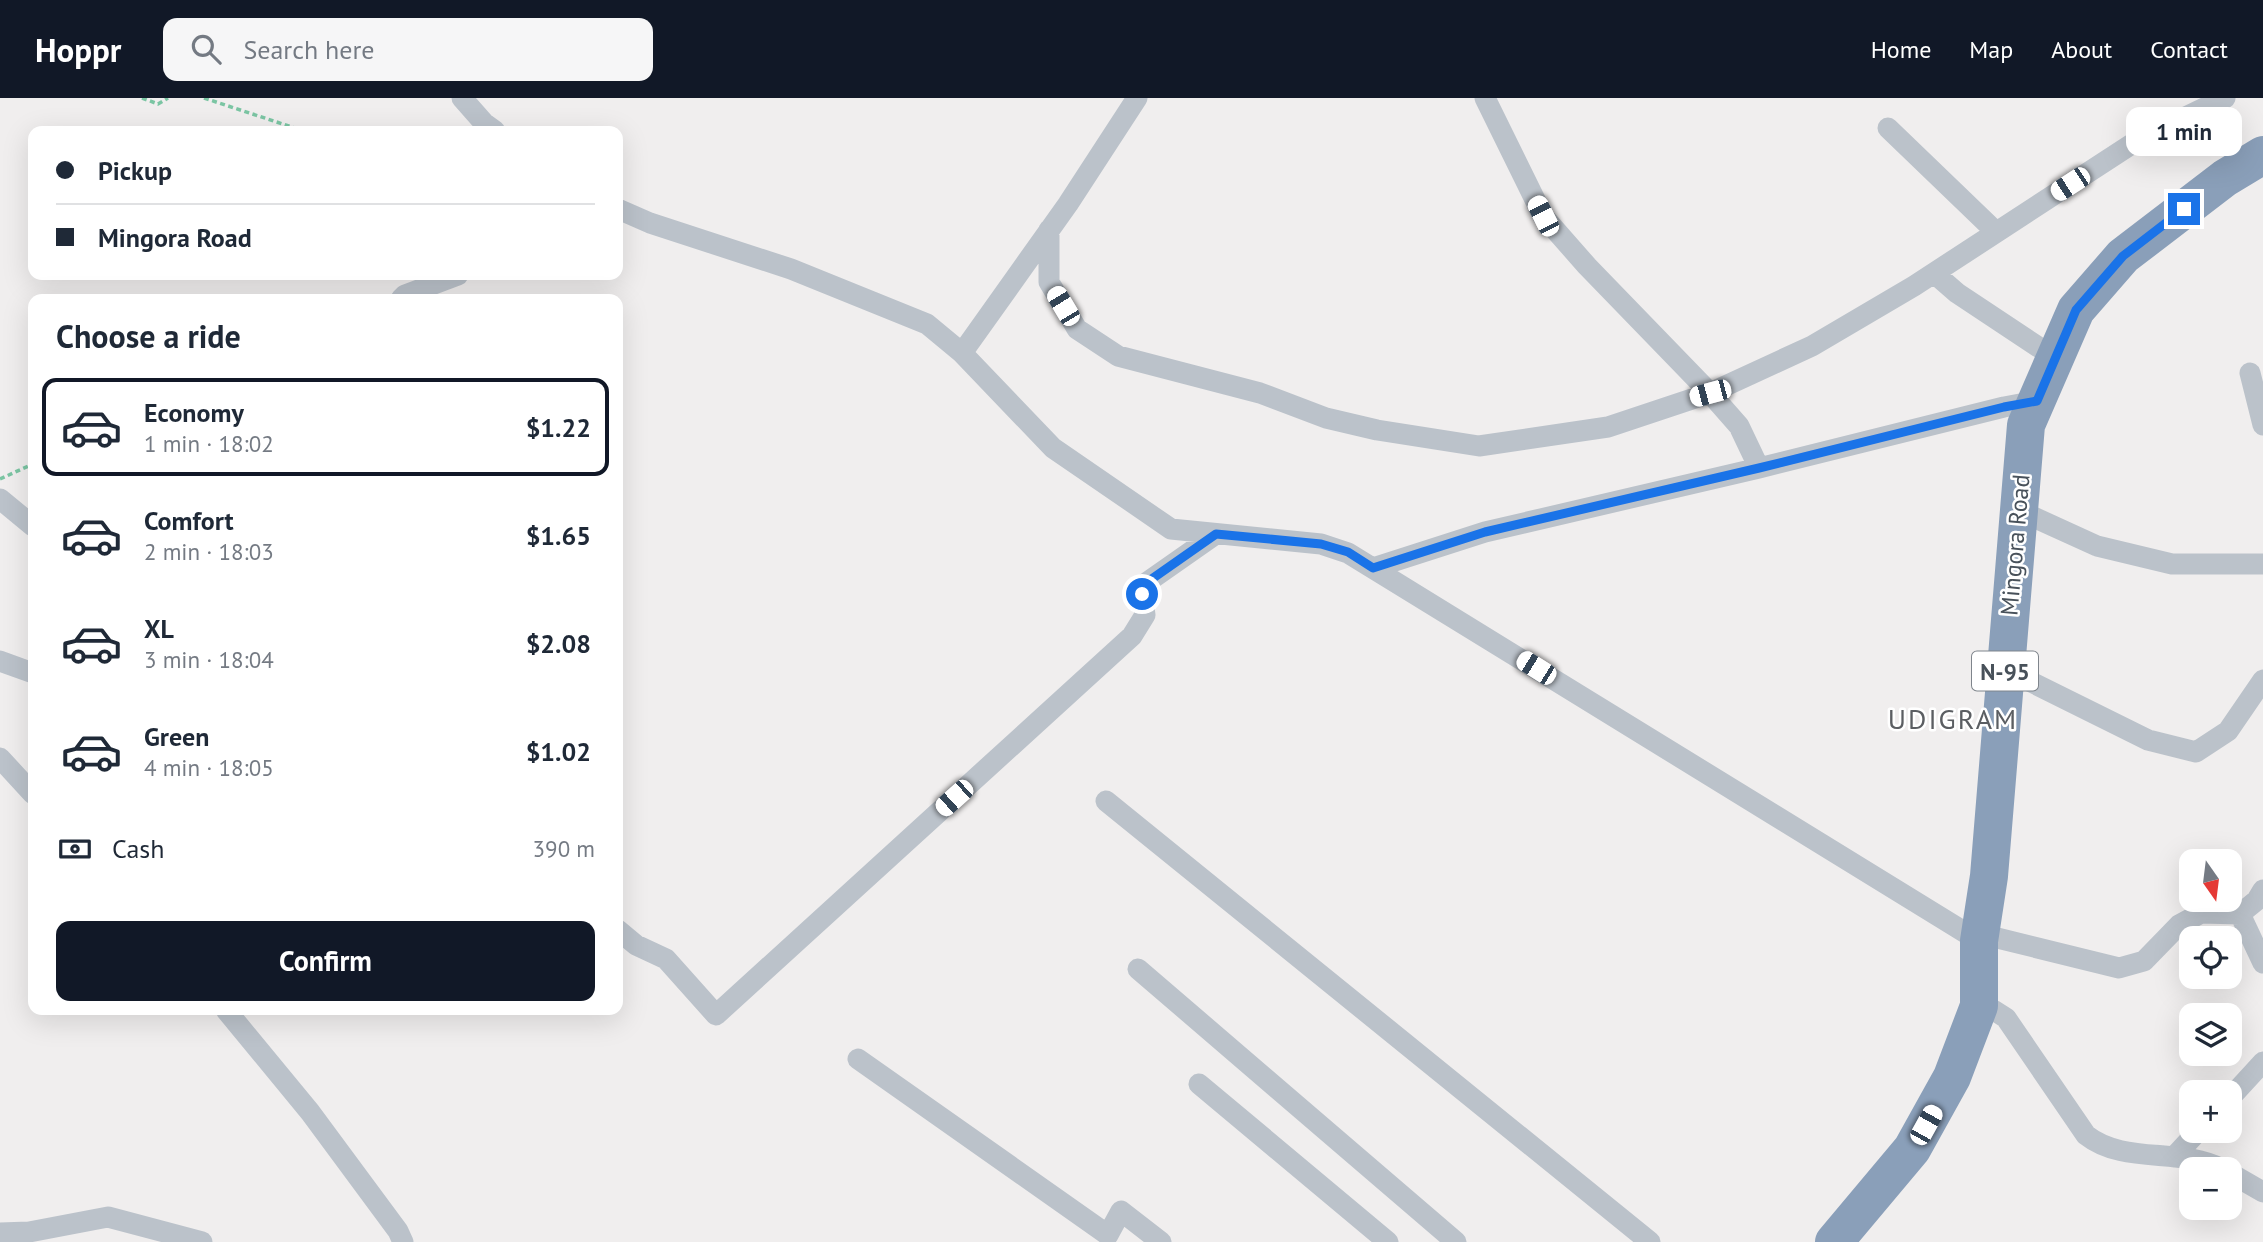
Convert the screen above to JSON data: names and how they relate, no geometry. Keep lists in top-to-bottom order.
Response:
{
  "streets": {
    "highway": ["Mingora Road", "N-95"]
  },
  "districts": ["UDIGRAM"],
  "north": "bottom",
  "page": {
    "header": "Hoppr",
    "search": "Search here",
    "nav": [
      "Home",
      "Map",
      "About",
      "Contact"
    ],
    "bubble": "1 min",
    "banner": ["Pickup", "Mingora Road"],
    "heading": "Choose a ride",
    "list": [
      {
        "name": "Economy",
        "note": "1 min · 18:02",
        "value": "$1.22"
      },
      {
        "name": "Comfort",
        "note": "2 min · 18:03",
        "value": "$1.65"
      },
      {
        "name": "XL",
        "note": "3 min · 18:04",
        "value": "$2.08"
      },
      {
        "name": "Green",
        "note": "4 min · 18:05",
        "value": "$1.02"
      }
    ],
    "pay": ["Cash", "390 m"],
    "map_buttons": ["+", "−"],
    "buttons": "Confirm"
  }
}
